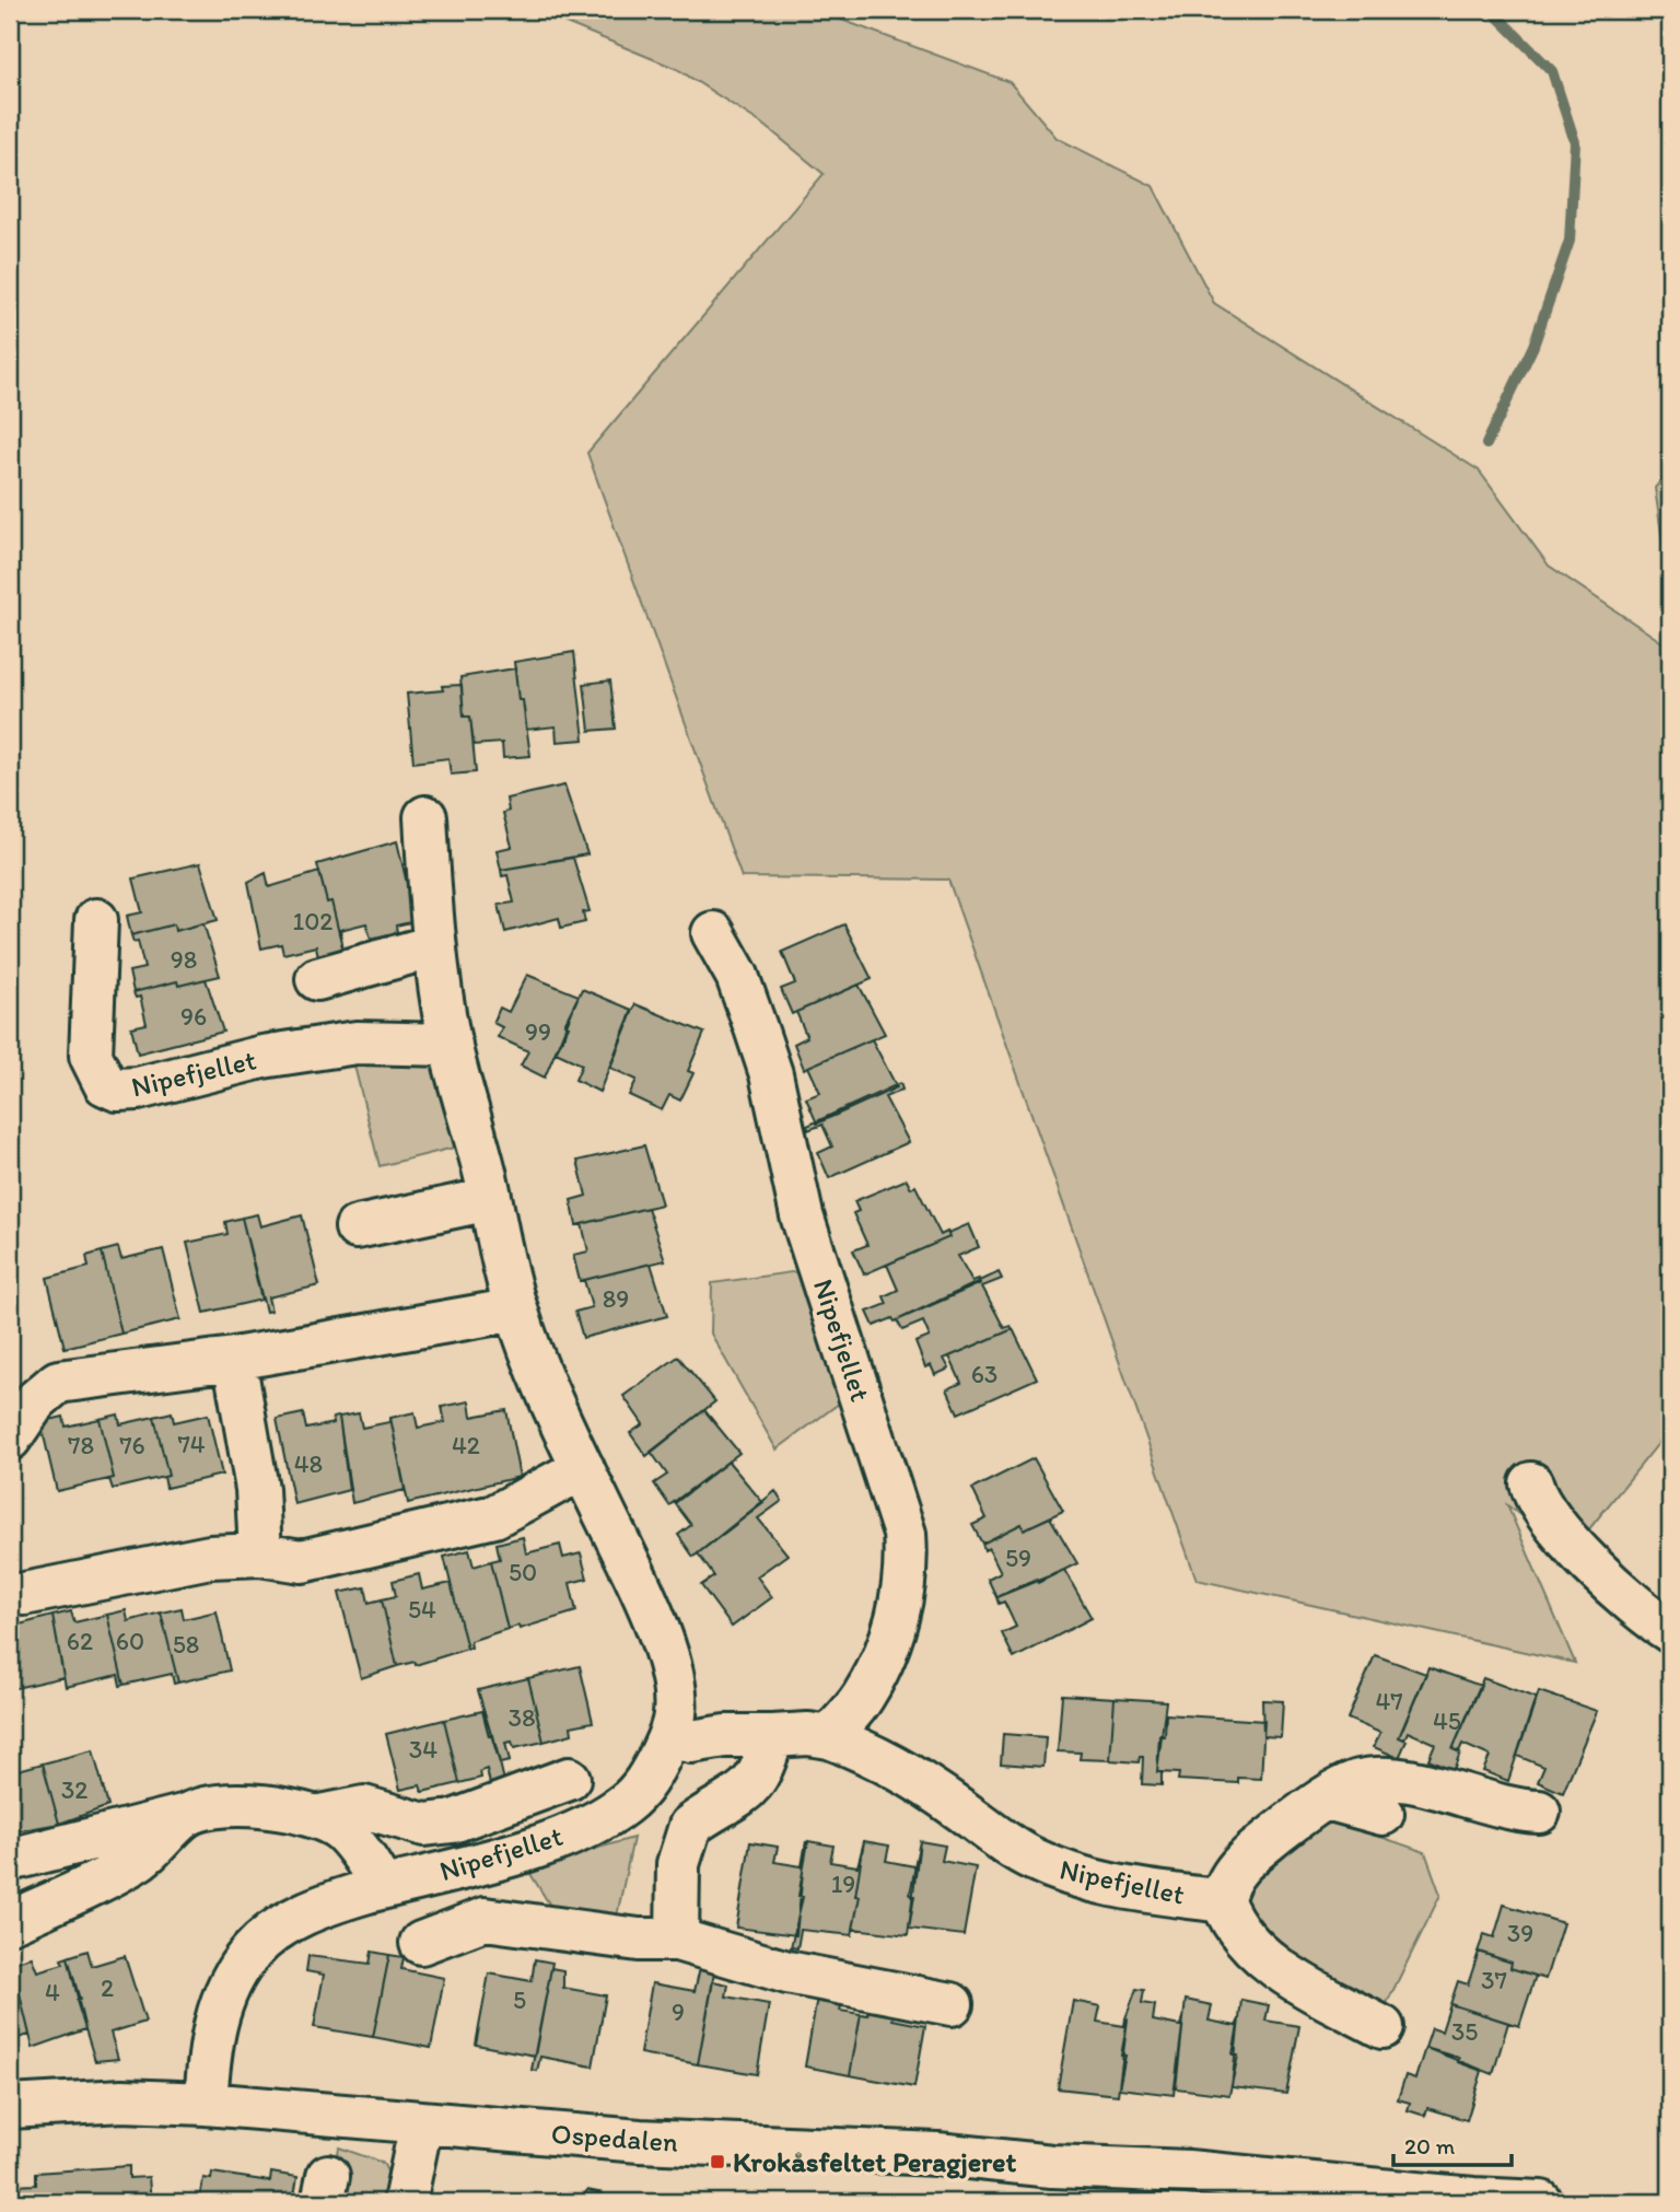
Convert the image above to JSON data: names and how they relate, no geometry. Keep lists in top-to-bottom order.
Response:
{
  "streets": {
    "street": ["Nipefjellet", "Ospedalen"]
  },
  "crossings": [
    ["Nipefjellet", "Ospedalen"]
  ],
  "places": {
    "transit": ["Krokåsfeltet Peragjeret"]
  },
  "house_numbers": [
    "102",
    "98",
    "96",
    "99",
    "89",
    "63",
    "74",
    "78",
    "76",
    "42",
    "48",
    "59",
    "50",
    "54",
    "62",
    "60",
    "58",
    "47",
    "38",
    "45",
    "34",
    "32",
    "19",
    "39",
    "37",
    "2",
    "4",
    "5",
    "9",
    "35"
  ],
  "scale_bar": "20 m"
}
